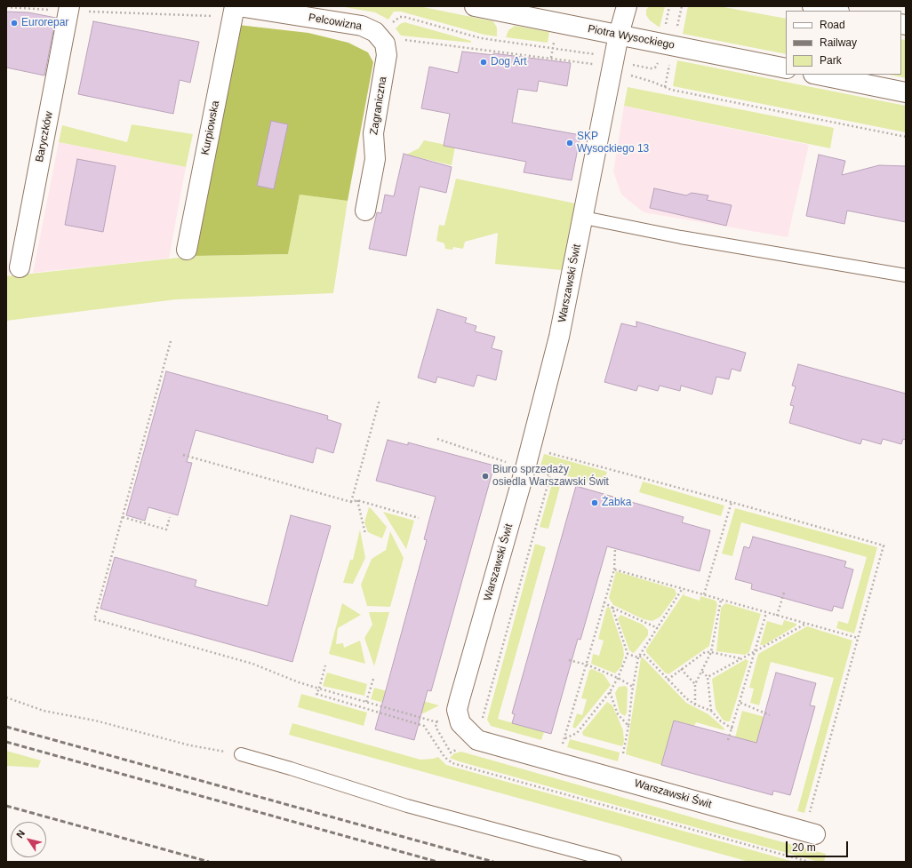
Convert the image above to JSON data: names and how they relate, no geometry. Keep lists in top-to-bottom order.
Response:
{
  "streets": {
    "street": [
      "Pelcowizna",
      "Piotra Wysockiego",
      "Zagraniczna",
      "Kurpiowska",
      "Baryczków",
      "Warszawski Świt"
    ]
  },
  "crossings": [
    ["Pelcowizna", "Zagraniczna"],
    ["Pelcowizna", "Kurpiowska"],
    ["Piotra Wysockiego", "Warszawski Świt"]
  ],
  "places": [
    "Eurorepar",
    "Dog Art",
    "SKP Wysockiego 13",
    "Biuro sprzedaży osiedla Warszawski Świt",
    "Żabka"
  ],
  "legend": ["Road", "Railway", "Park"],
  "scale_bar": "20 m",
  "north": "top left"
}
